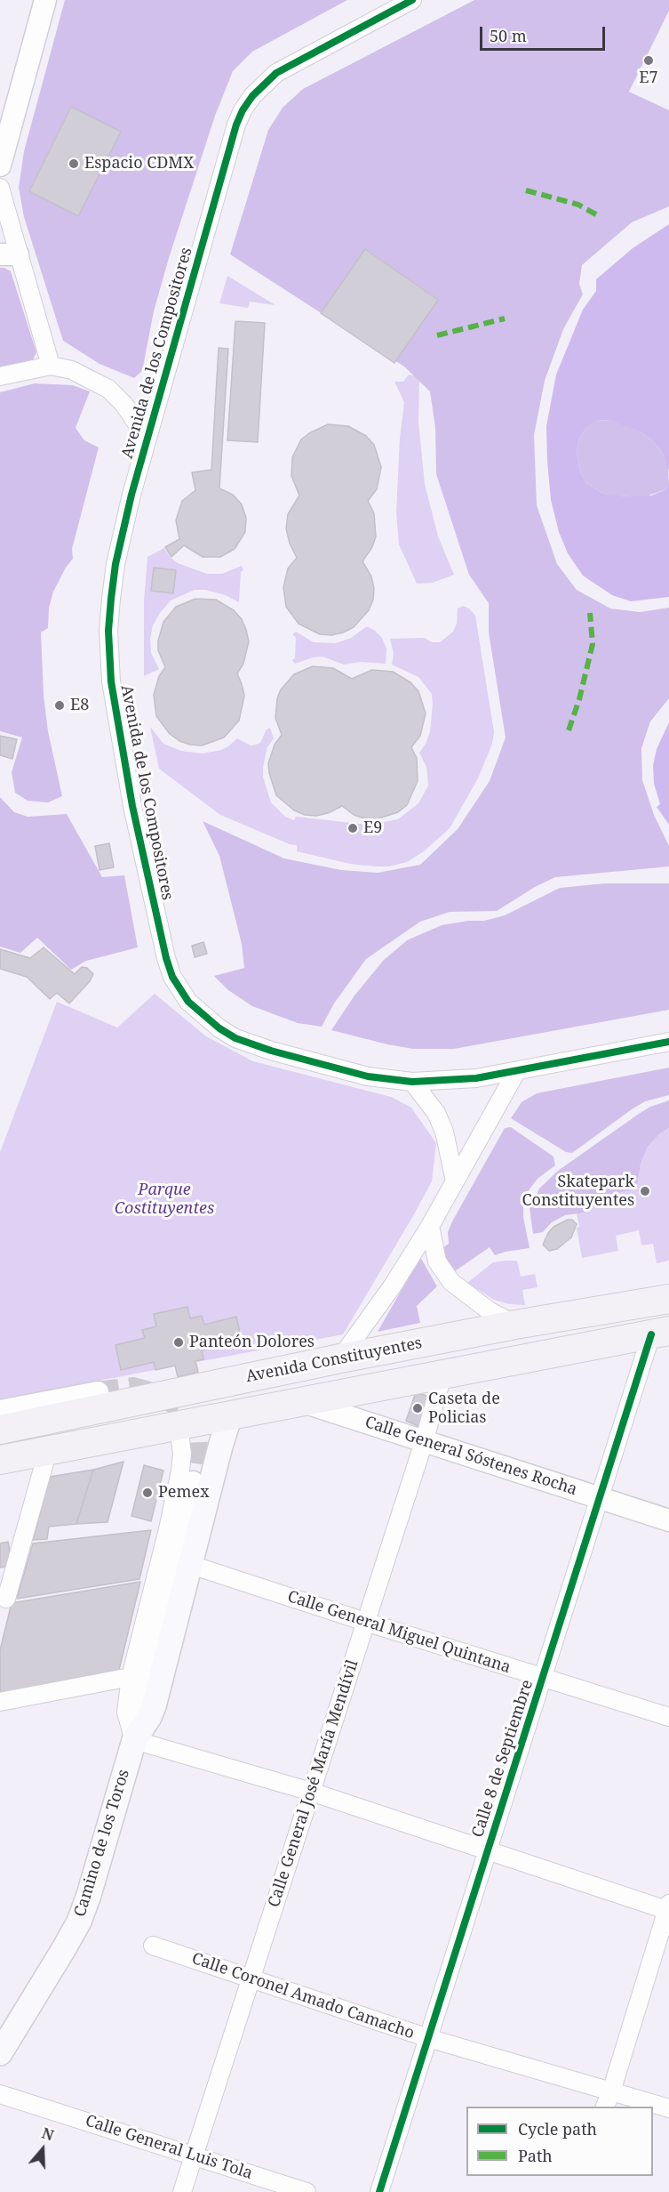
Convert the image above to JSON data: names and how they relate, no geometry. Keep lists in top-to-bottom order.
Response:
{
  "streets": {
    "highway": ["Avenida Constituyentes"],
    "main road": ["Camino de los Toros"],
    "street": [
      "Avenida de los Compositores",
      "Calle General Sóstenes Rocha",
      "Calle General Miguel Quintana",
      "Calle 8 de Septiembre",
      "Calle General José María Mendívil",
      "Calle Coronel Amado Camacho",
      "Calle General Luis Tola"
    ]
  },
  "crossings": [
    ["Calle General Sóstenes Rocha", "Calle 8 de Septiembre"],
    ["Calle General Sóstenes Rocha", "Calle General José María Mendívil"],
    ["Calle General Miguel Quintana", "Calle 8 de Septiembre"],
    ["Calle General Miguel Quintana", "Calle General José María Mendívil"],
    ["Calle General Miguel Quintana", "Camino de los Toros"],
    ["Calle 8 de Septiembre", "Calle Coronel Amado Camacho"],
    ["Calle General José María Mendívil", "Calle Coronel Amado Camacho"],
    ["Calle General José María Mendívil", "Calle General Luis Tola"]
  ],
  "parks": ["Parque Costituyentes"],
  "places": [
    "E7",
    "Espacio CDMX",
    "E8",
    "E9",
    "Skatepark Constituyentes",
    "Panteón Dolores",
    "Caseta de Policias",
    "Pemex"
  ],
  "legend": ["Cycle path", "Path"],
  "scale_bar": "50 m",
  "north": "top"
}
